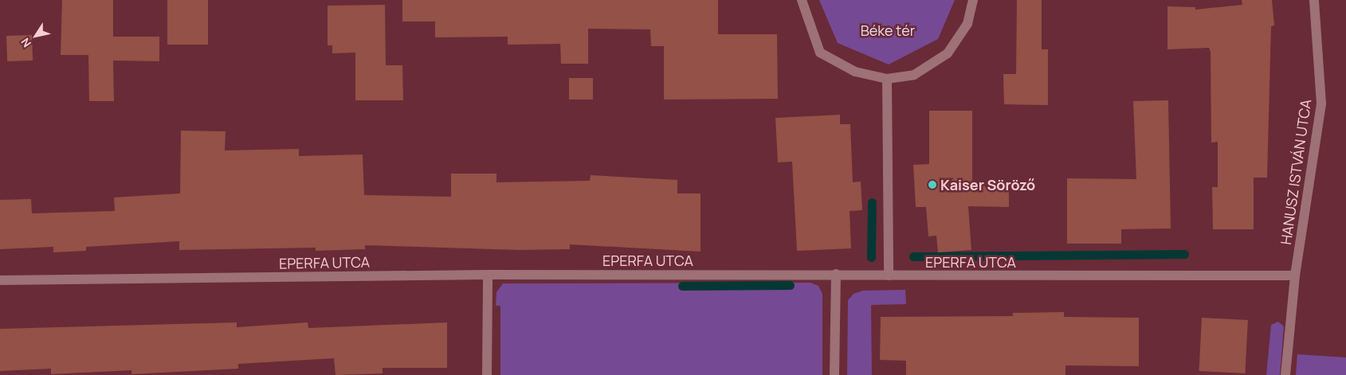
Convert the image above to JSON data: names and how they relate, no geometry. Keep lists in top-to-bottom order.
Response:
{
  "streets": {
    "street": ["HANUSZ ISTVÁN UTCA", "EPERFA UTCA"]
  },
  "crossings": [
    ["HANUSZ ISTVÁN UTCA", "EPERFA UTCA"]
  ],
  "parks": ["Béke tér"],
  "places": ["Kaiser Söröző"],
  "north": "bottom left"
}
